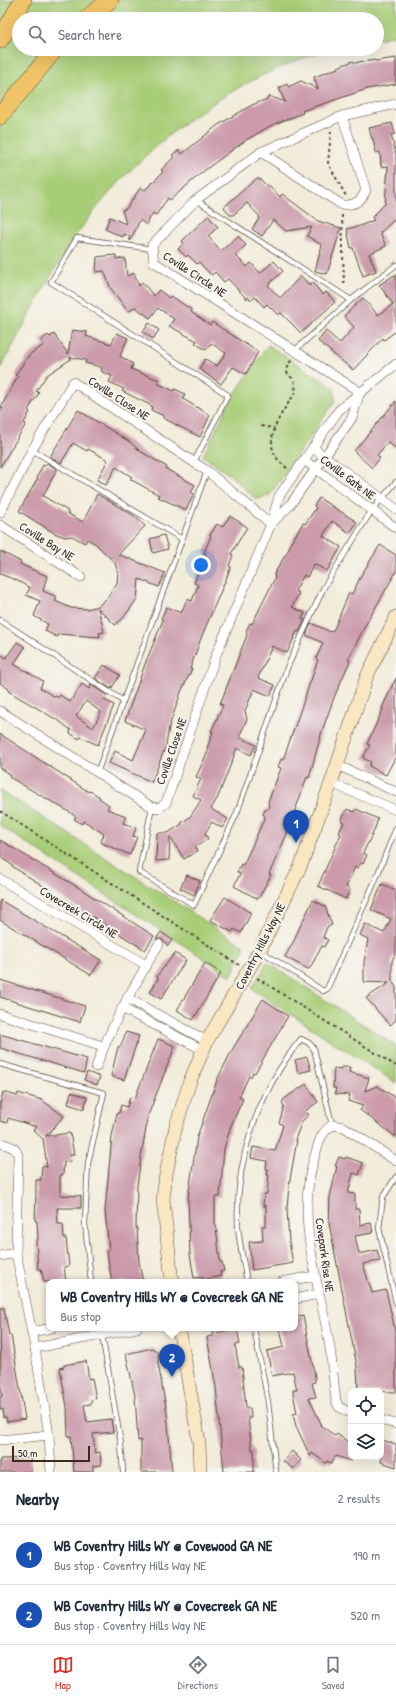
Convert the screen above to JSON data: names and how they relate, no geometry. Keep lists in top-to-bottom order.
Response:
{
  "streets": {
    "street": [
      "Coville Circle NE",
      "Coville Close NE",
      "Coville Gate NE",
      "Coville Bay NE",
      "Covecreek Circle NE",
      "Coventry Hills Way NE",
      "Covepark Rise NE"
    ]
  },
  "crossings": [
    ["Coville Close NE", "Coville Gate NE"]
  ],
  "scale_bar": "50 m",
  "page": {
    "search": "Search here",
    "pins": ["1", "2"],
    "popup": ["WB Coventry Hills WY @ Covecreek GA NE", "Bus stop"],
    "scale": "50 m",
    "heading": ["Nearby", "2 results"],
    "list": [
      {
        "mark": "1",
        "name": "WB Coventry Hills WY @ Covewood GA NE",
        "note": "Bus stop · Coventry Hills Way NE",
        "value": "190 m"
      },
      {
        "mark": "2",
        "name": "WB Coventry Hills WY @ Covecreek GA NE",
        "note": "Bus stop · Coventry Hills Way NE",
        "value": "520 m"
      }
    ],
    "nav": ["Map", "Directions", "Saved"]
  }
}
